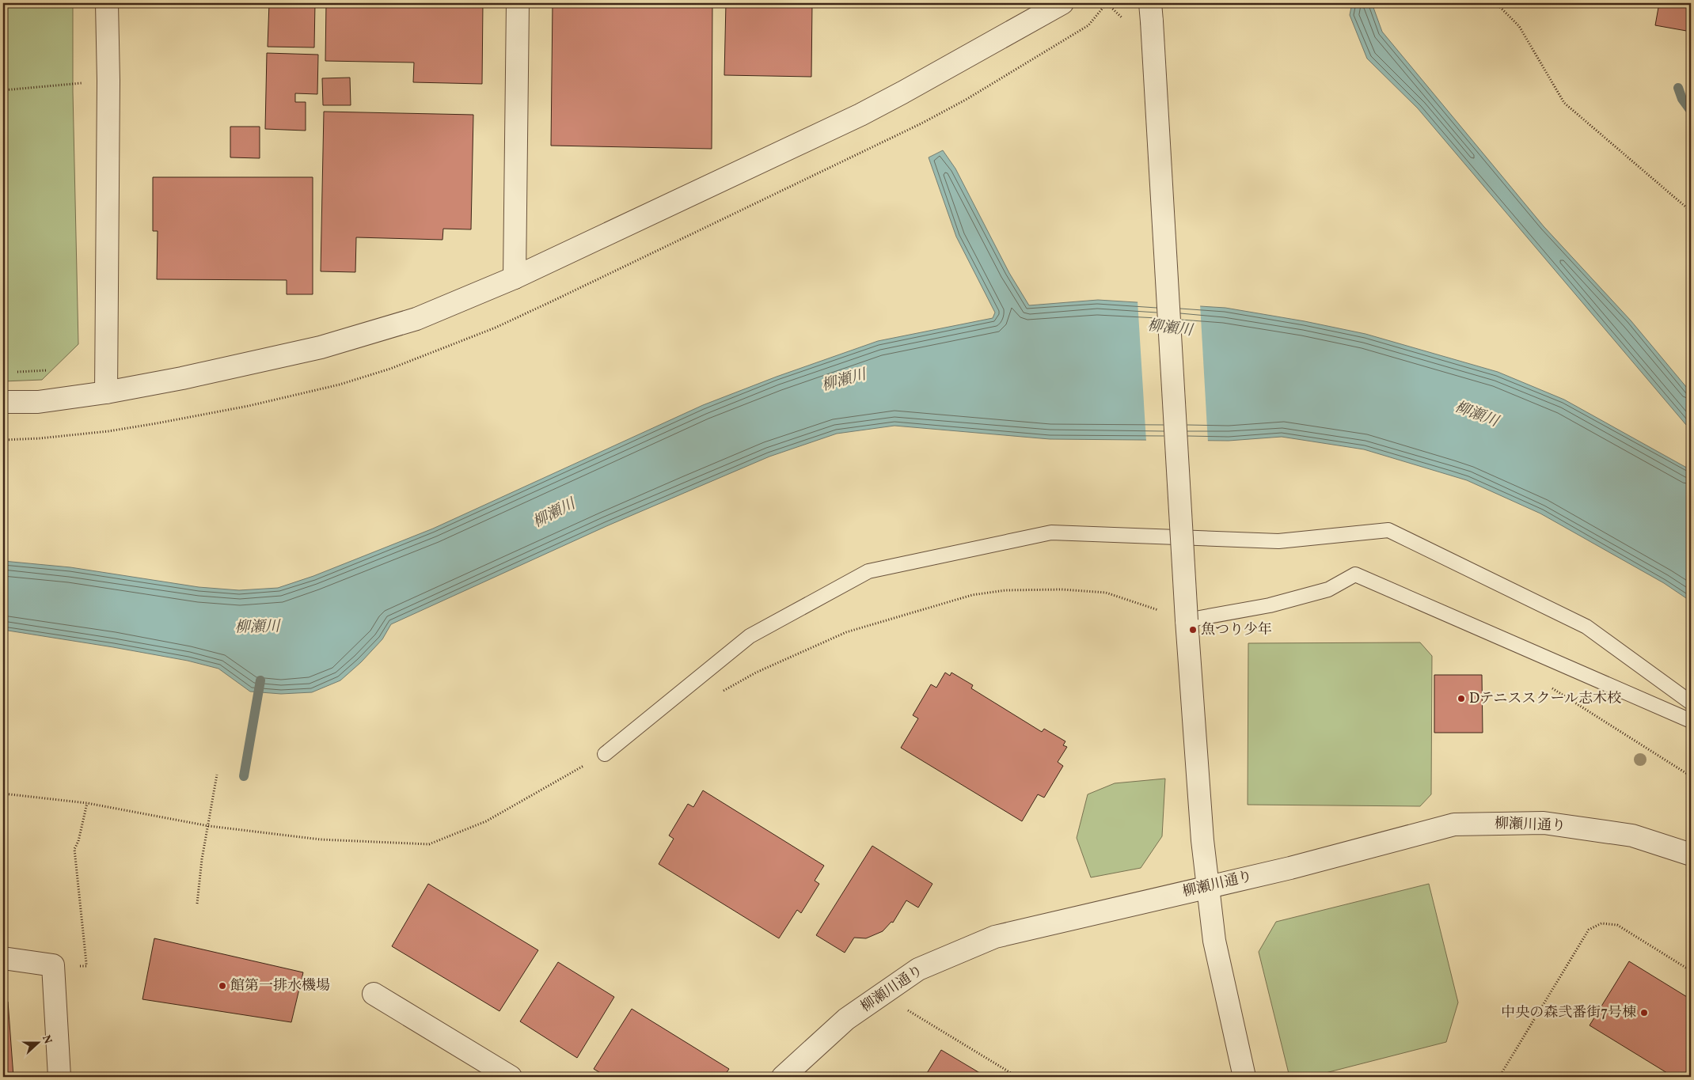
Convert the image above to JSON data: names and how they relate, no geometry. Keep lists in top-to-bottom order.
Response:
{
  "streets": {
    "street": ["柳瀬川通り"]
  },
  "water": ["柳瀬川"],
  "places": [
    "魚つり少年",
    "Dテニススクール志木校",
    "館第一排水機場",
    "中央の森弐番街7号棟"
  ],
  "north": "right"
}
